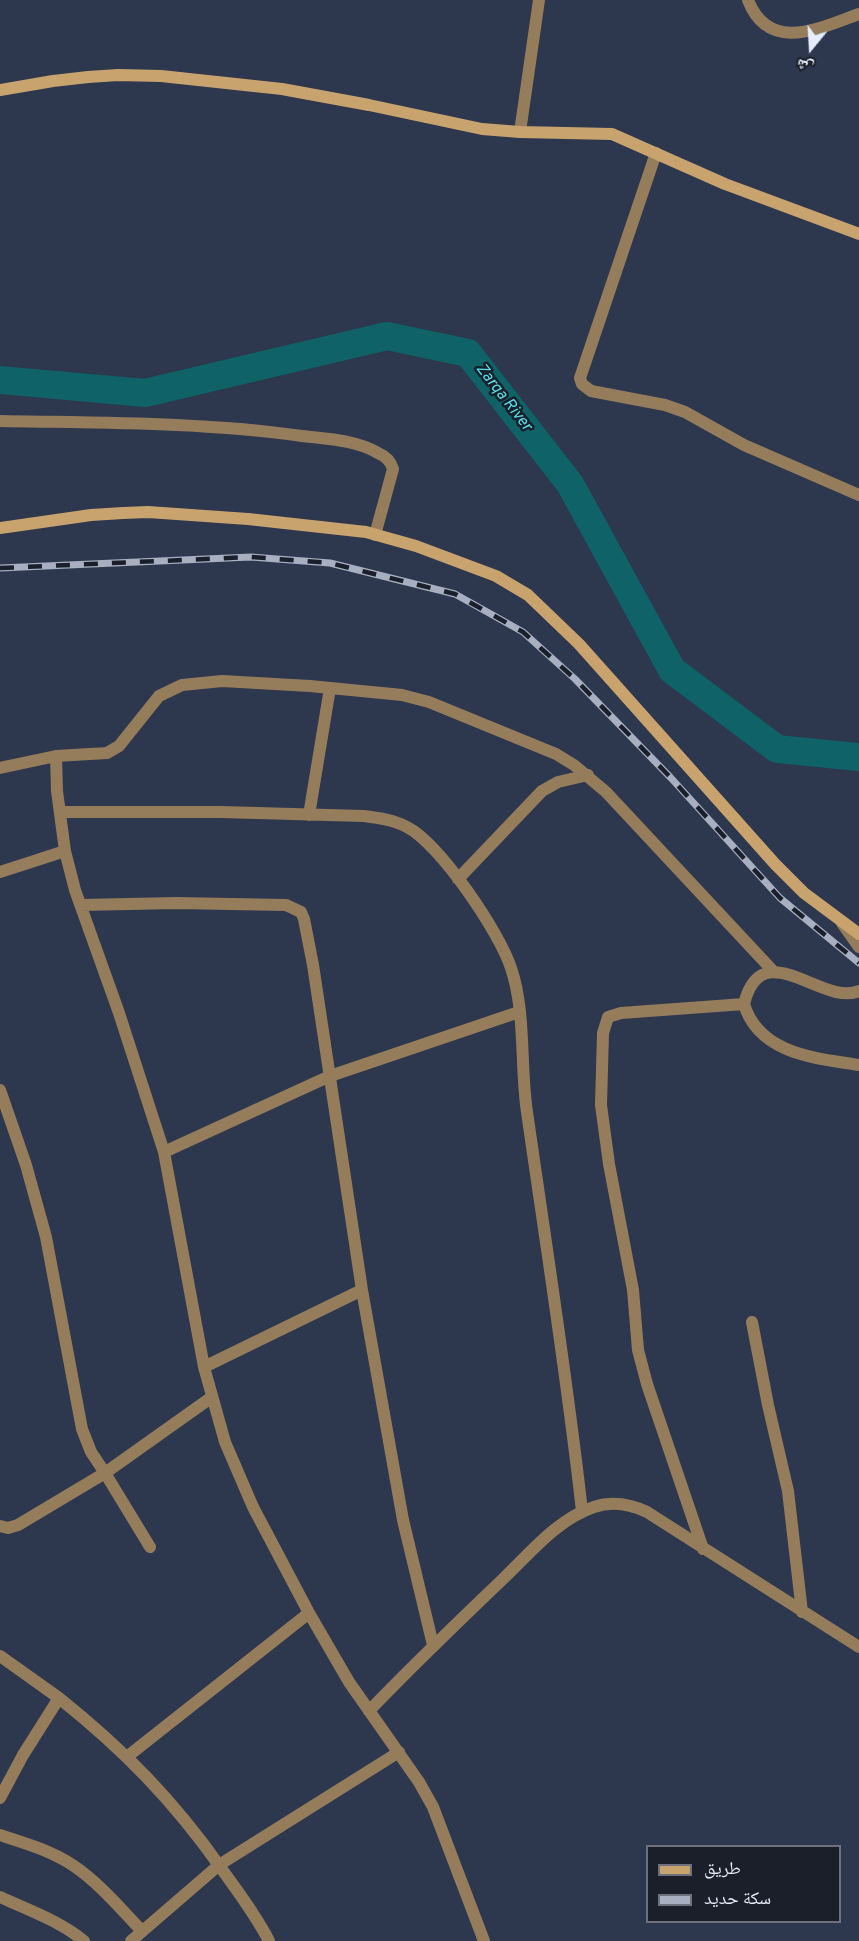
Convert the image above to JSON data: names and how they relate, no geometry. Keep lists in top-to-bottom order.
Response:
{
  "water": ["Zarqa River"],
  "legend": ["طريق", "سكة حديد"],
  "north": "bottom"
}
